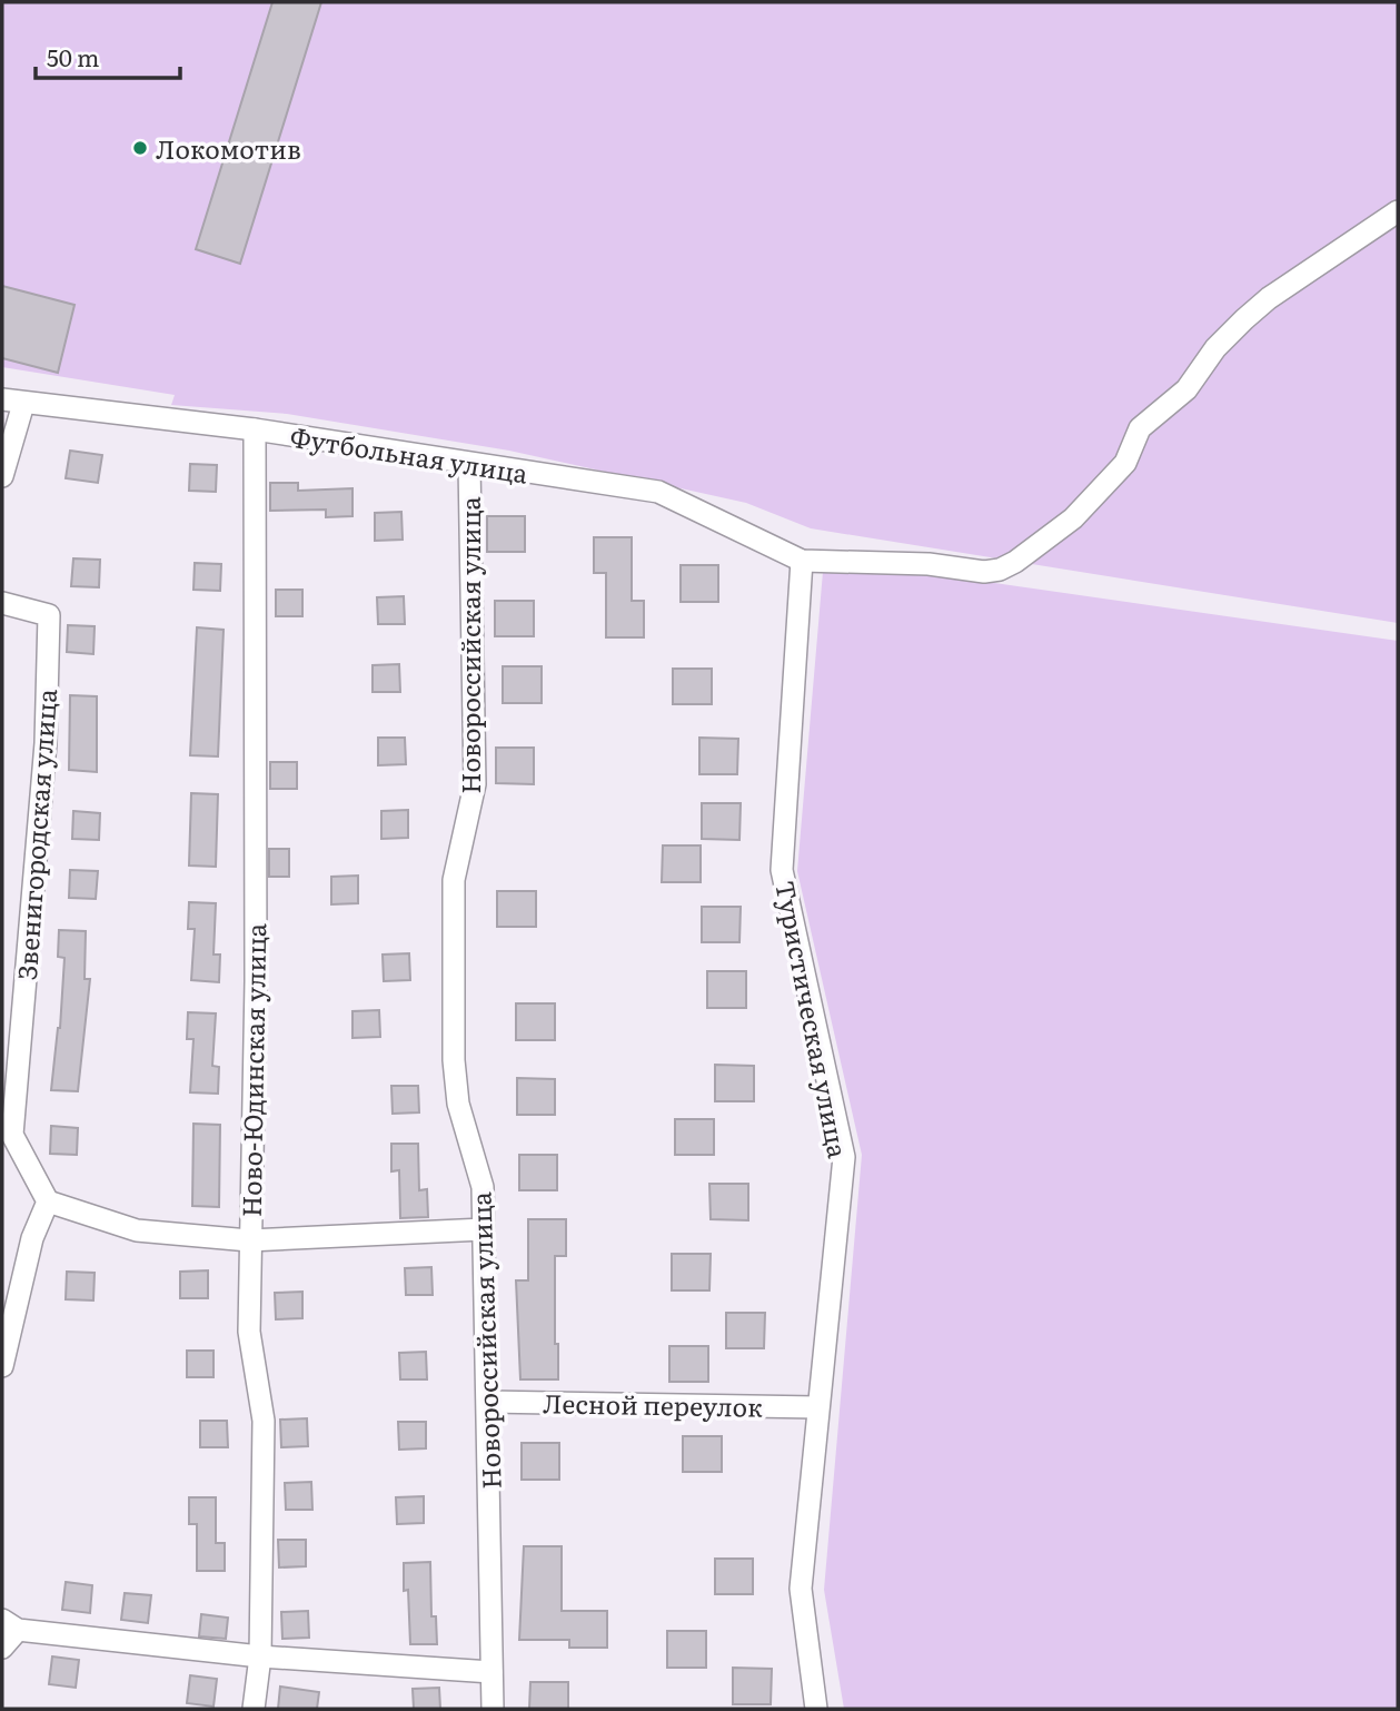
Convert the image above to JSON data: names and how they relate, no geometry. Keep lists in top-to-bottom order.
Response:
{
  "streets": {
    "street": [
      "Футбольная улица",
      "Новороссийская улица",
      "Звенигородская улица",
      "Туристическая улица",
      "Ново-Юдинская улица",
      "Лесной переулок"
    ]
  },
  "crossings": [
    ["Футбольная улица", "Новороссийская улица"],
    ["Футбольная улица", "Туристическая улица"],
    ["Футбольная улица", "Ново-Юдинская улица"],
    ["Новороссийская улица", "Лесной переулок"],
    ["Туристическая улица", "Лесной переулок"]
  ],
  "places": ["Локомотив"],
  "scale_bar": "50 m"
}
